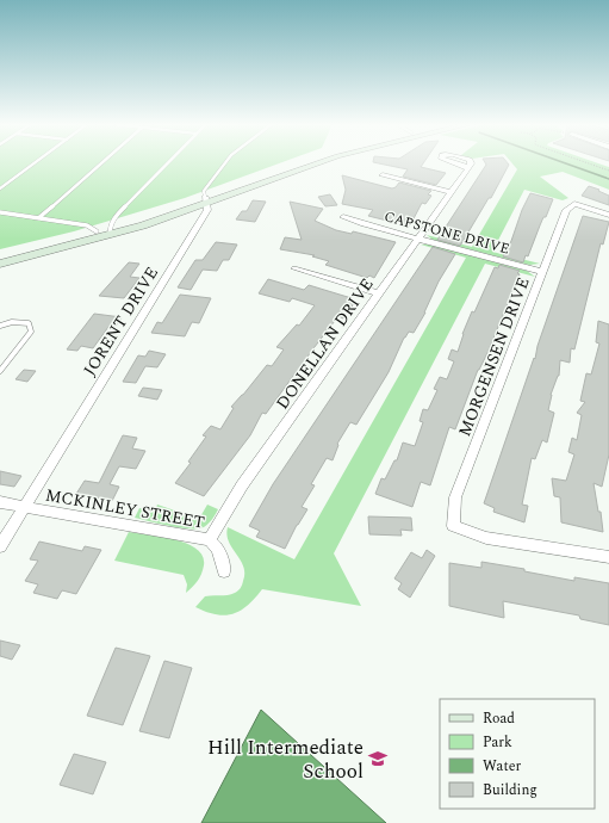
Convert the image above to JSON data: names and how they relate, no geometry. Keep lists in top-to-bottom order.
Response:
{
  "streets": {
    "street": [
      "CAPSTONE DRIVE",
      "JORENT DRIVE",
      "DONELLAN DRIVE",
      "MORGENSEN DRIVE",
      "MCKINLEY STREET"
    ]
  },
  "crossings": [
    ["CAPSTONE DRIVE", "DONELLAN DRIVE"],
    ["CAPSTONE DRIVE", "MORGENSEN DRIVE"],
    ["JORENT DRIVE", "MCKINLEY STREET"],
    ["DONELLAN DRIVE", "MCKINLEY STREET"]
  ],
  "places": {
    "school or university": ["Hill Intermediate School"]
  },
  "legend": [
    "Road",
    "Park",
    "Water",
    "Building"
  ]
}
